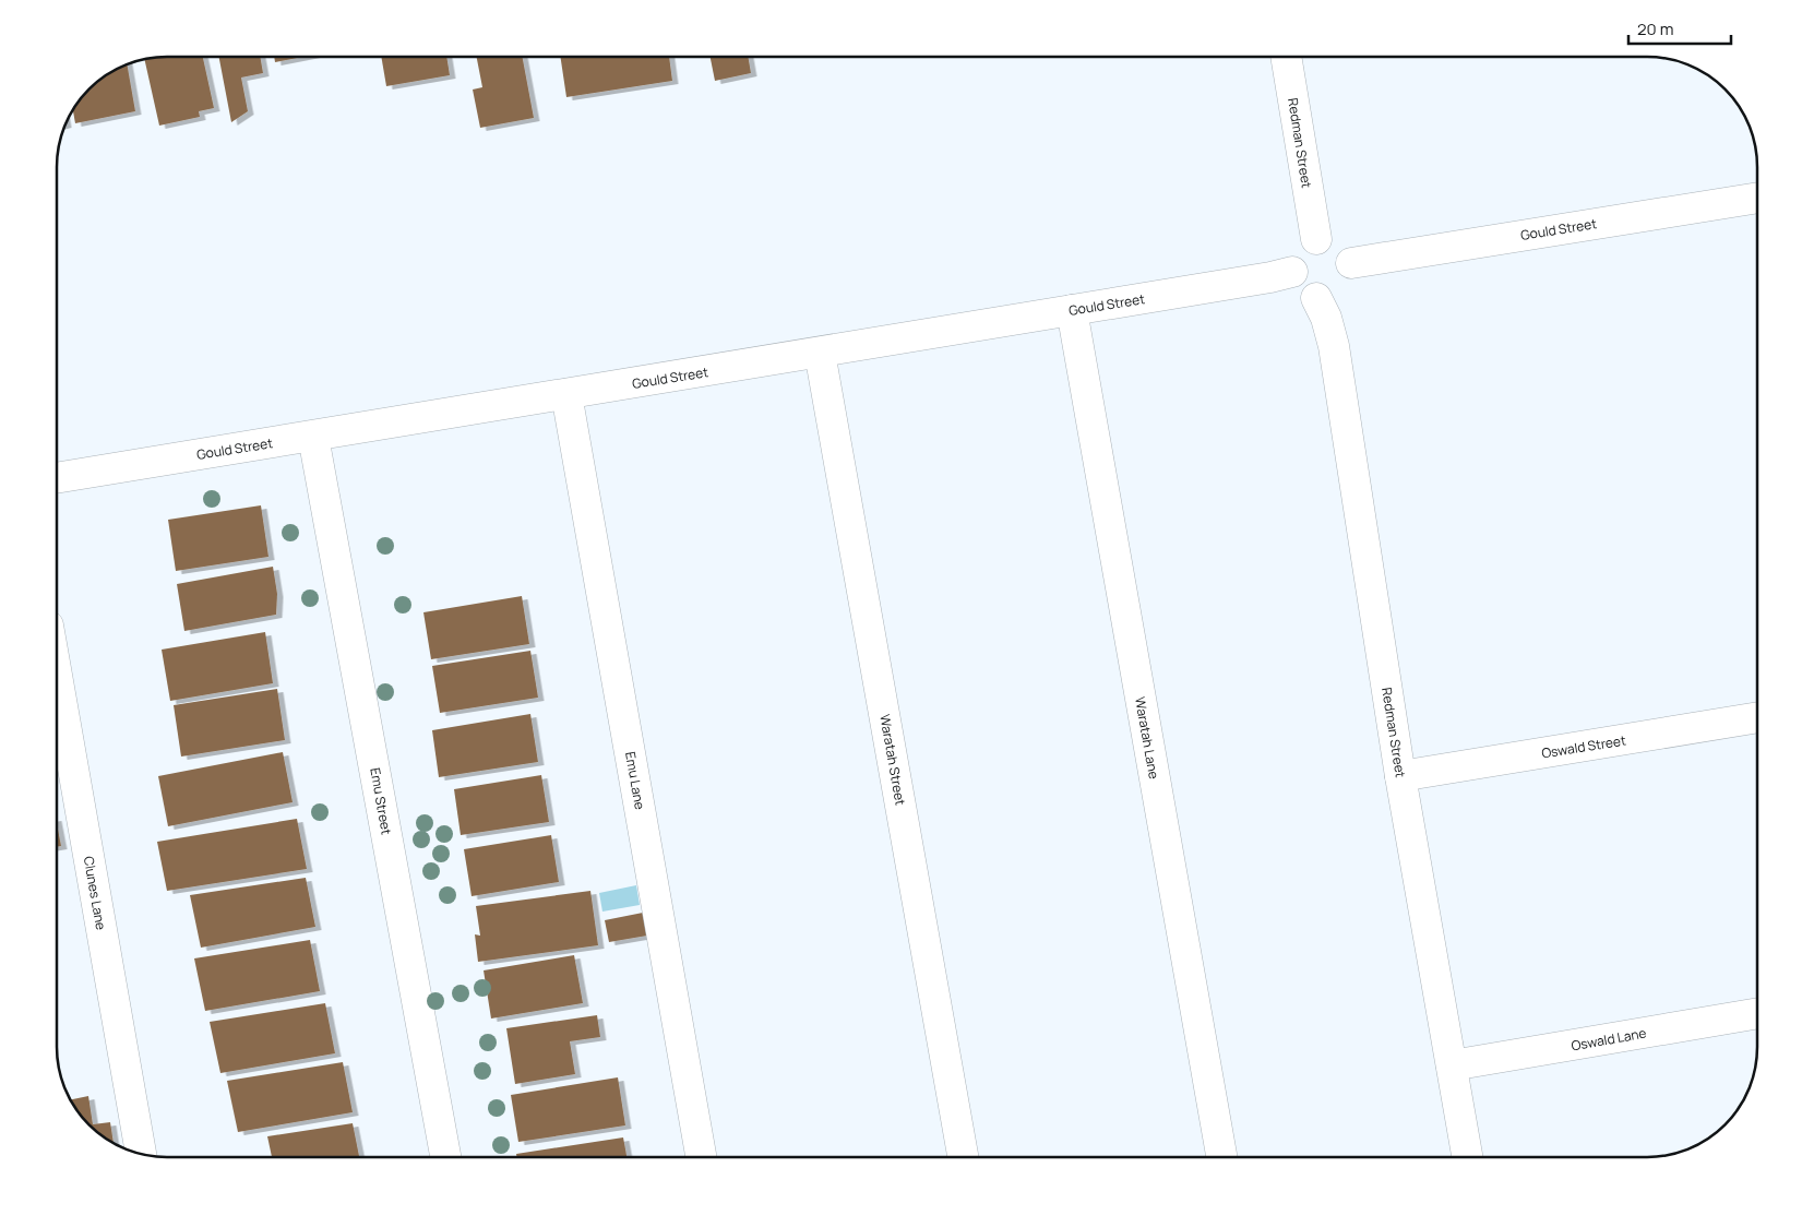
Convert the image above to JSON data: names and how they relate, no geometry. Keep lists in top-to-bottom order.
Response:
{
  "streets": {
    "street": [
      "Redman Street",
      "Gould Street",
      "Waratah Lane",
      "Oswald Street",
      "Waratah Street",
      "Emu Lane",
      "Emu Street",
      "Clunes Lane",
      "Oswald Lane"
    ]
  },
  "crossings": [
    ["Redman Street", "Gould Street"],
    ["Redman Street", "Oswald Street"],
    ["Redman Street", "Oswald Lane"],
    ["Gould Street", "Waratah Lane"],
    ["Gould Street", "Waratah Street"],
    ["Gould Street", "Emu Lane"],
    ["Gould Street", "Emu Street"]
  ],
  "scale_bar": "20 m"
}
